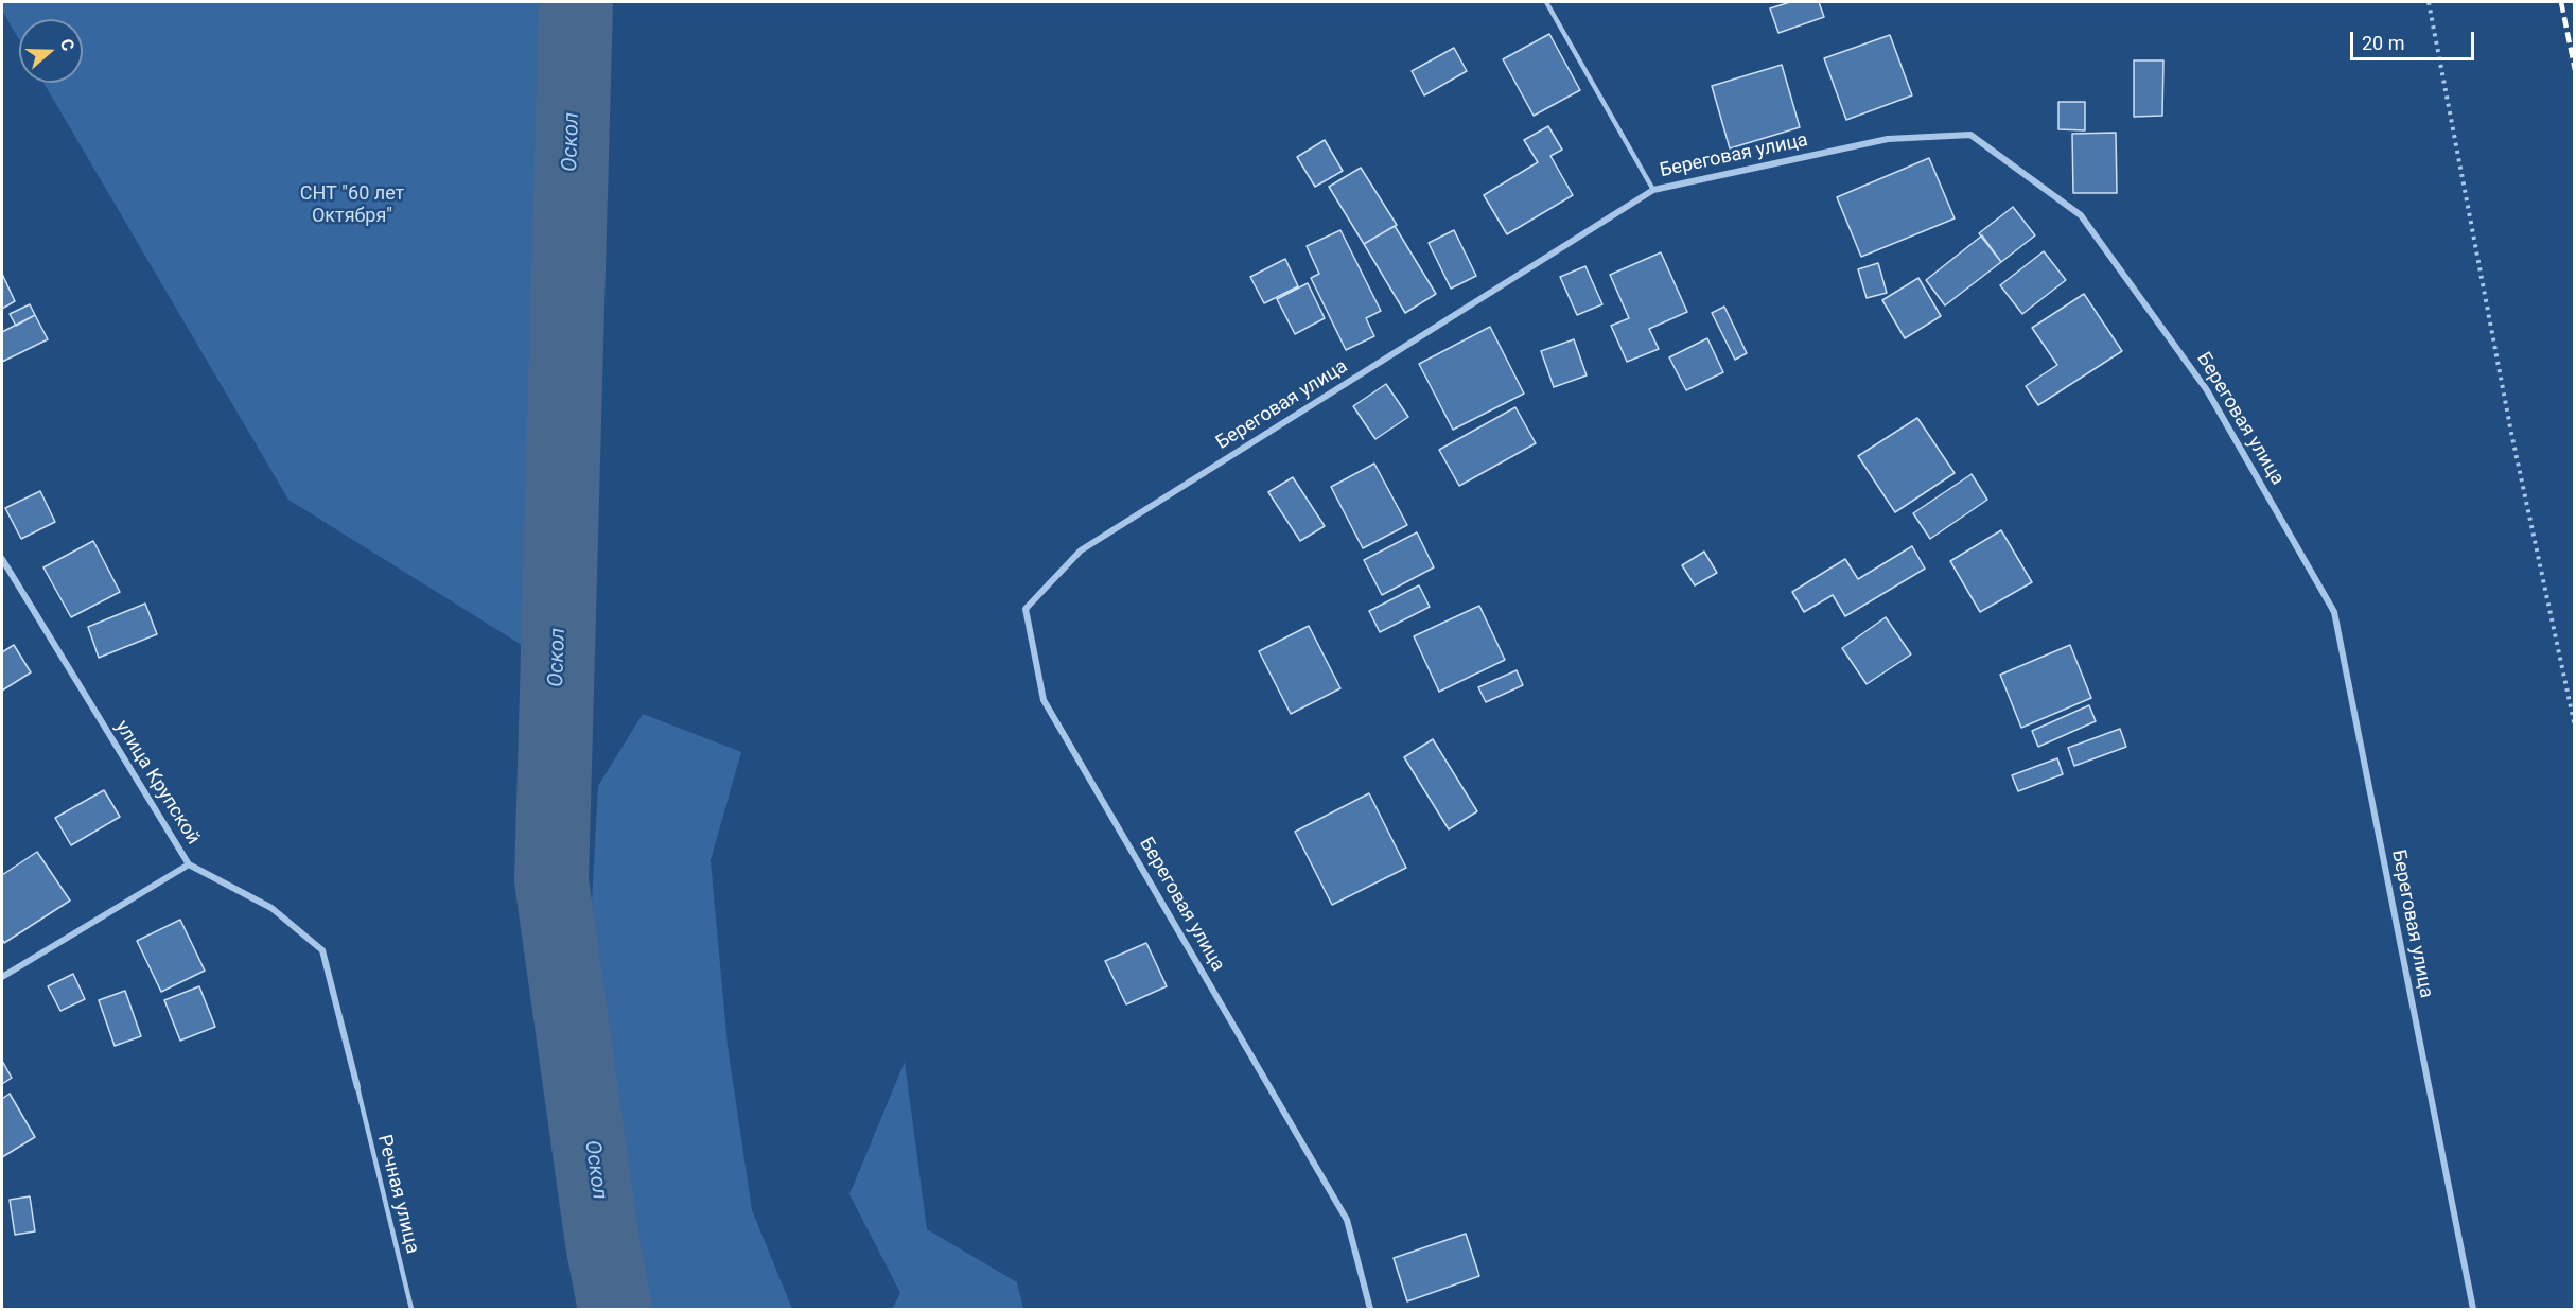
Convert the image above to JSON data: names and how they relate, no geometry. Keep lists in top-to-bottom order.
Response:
{
  "streets": {
    "street": ["Береговая улица", "улица Крупской"],
    "lane": ["Речная улица"]
  },
  "crossings": [
    ["улица Крупской", "Речная улица"]
  ],
  "water": ["Оскол"],
  "parks": ["СНТ \"60 лет Октября\""],
  "scale_bar": "20 m",
  "north": "right"
}
